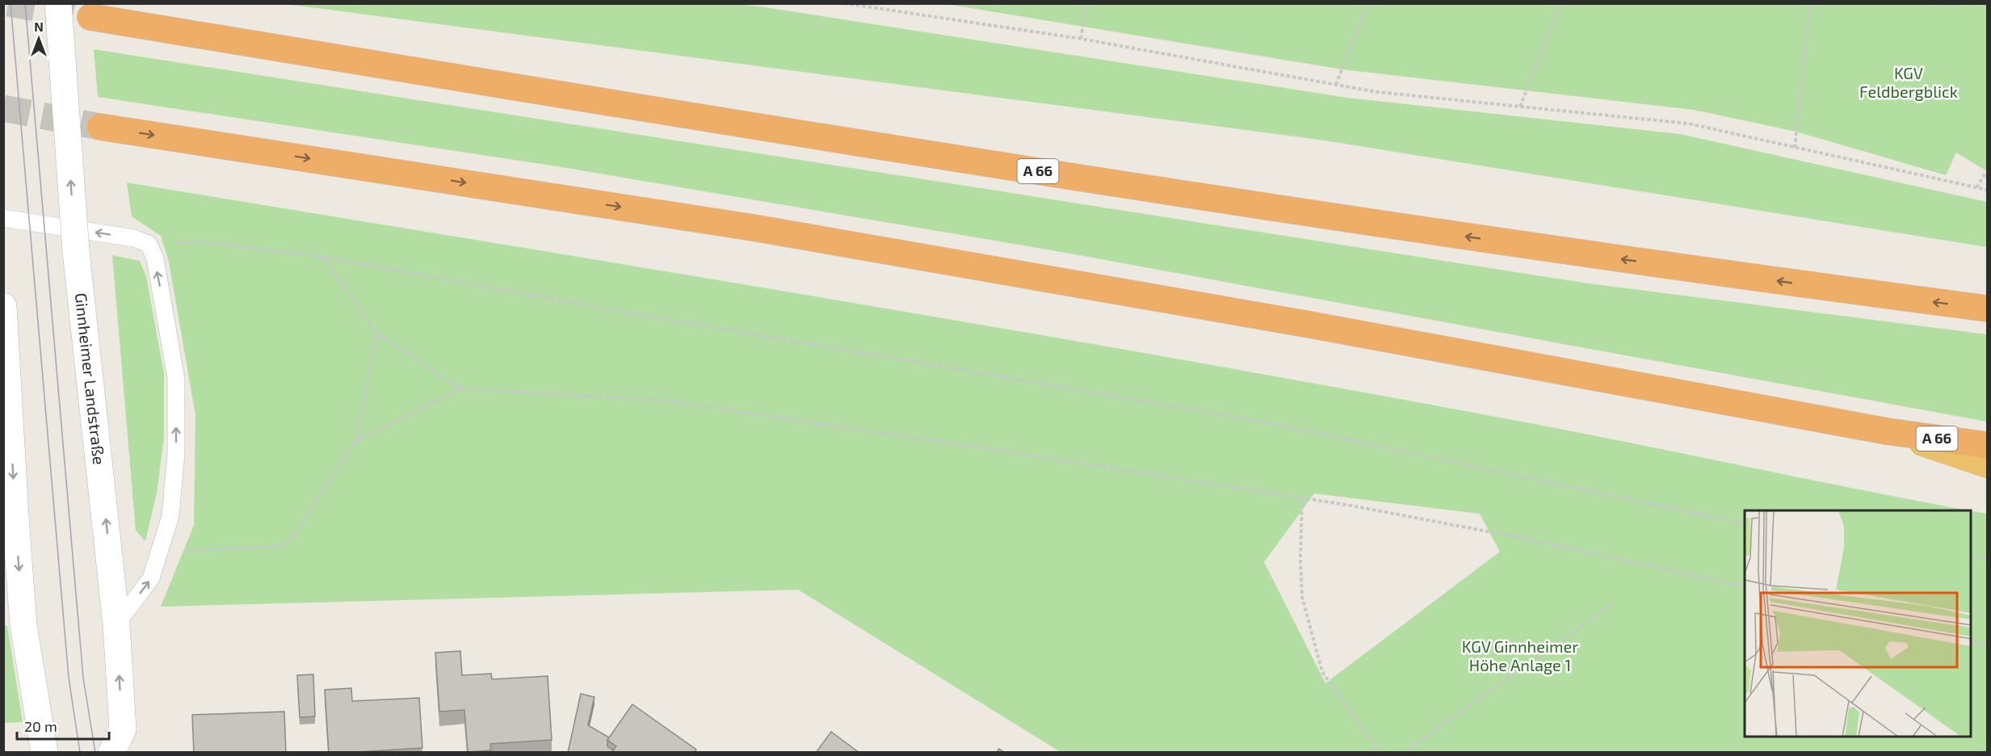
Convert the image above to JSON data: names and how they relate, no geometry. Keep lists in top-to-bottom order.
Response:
{
  "streets": {
    "highway": ["A 66"],
    "main road": ["Ginnheimer Landstraße"]
  },
  "parks": ["KGV Feldbergblick", "KGV Ginnheimer Höhe Anlage 1"],
  "scale_bar": "20 m",
  "north": "top"
}
